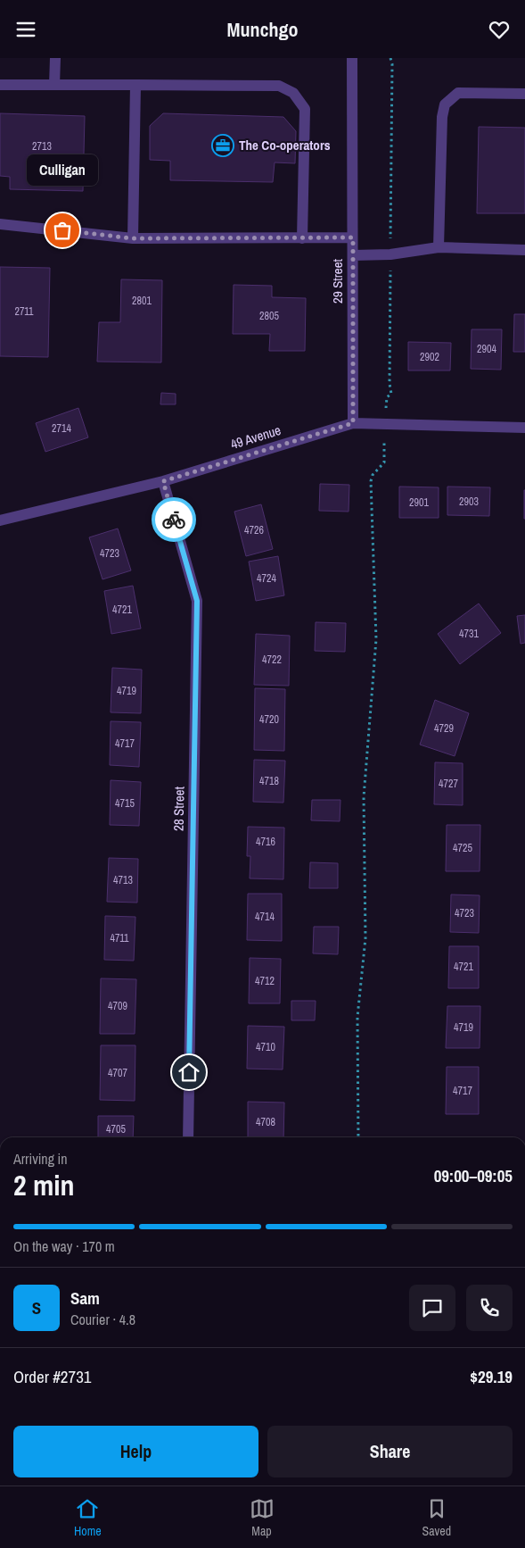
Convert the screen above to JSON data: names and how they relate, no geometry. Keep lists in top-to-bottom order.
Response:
{
  "streets": {
    "street": ["29 Street", "49 Avenue", "28 Street"]
  },
  "crossings": [
    ["29 Street", "49 Avenue"],
    ["49 Avenue", "28 Street"]
  ],
  "places": {
    "office": ["The Co-operators"],
    "other": ["Culligan"]
  },
  "house_numbers": [
    "2713",
    "2801",
    "2711",
    "2805",
    "2904",
    "2902",
    "2714",
    "2903",
    "2901",
    "4726",
    "4723",
    "4724",
    "4721",
    "4731",
    "4722",
    "4719",
    "4720",
    "4729",
    "4717",
    "4718",
    "4727",
    "4715",
    "4716",
    "4725",
    "4713",
    "4723",
    "4714",
    "4711",
    "4721",
    "4712",
    "4709",
    "4719",
    "4710",
    "4707",
    "4717",
    "4708",
    "4705"
  ],
  "page": {
    "header": "Munchgo",
    "bubble": "Culligan",
    "heading": ["2 min", "Arriving in", "09:00–09:05"],
    "panel": [
      "Sam",
      "Courier · 4.8",
      "Order #2731",
      "$29.19"
    ],
    "bar": "On the way · 170 m",
    "round": "S",
    "buttons": ["Help", "Share"],
    "tabs": ["Home", "Map", "Saved"]
  }
}
